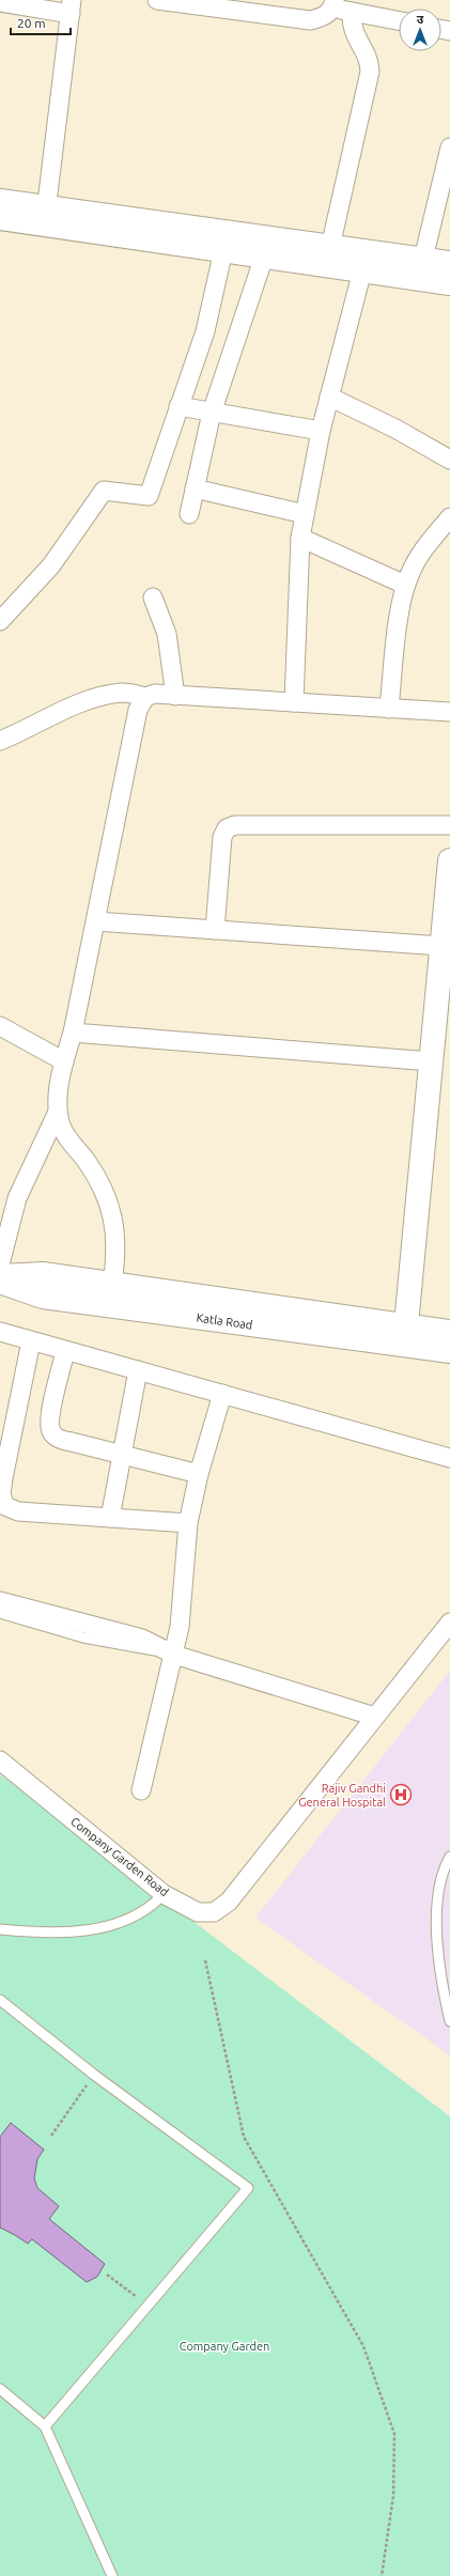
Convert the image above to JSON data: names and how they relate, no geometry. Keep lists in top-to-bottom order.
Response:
{
  "streets": {
    "street": ["Katla Road", "Company Garden Road"]
  },
  "parks": ["Company Garden"],
  "places": {
    "hospital": ["Rajiv Gandhi General Hospital"]
  },
  "scale_bar": "20 m",
  "north": "top"
}
